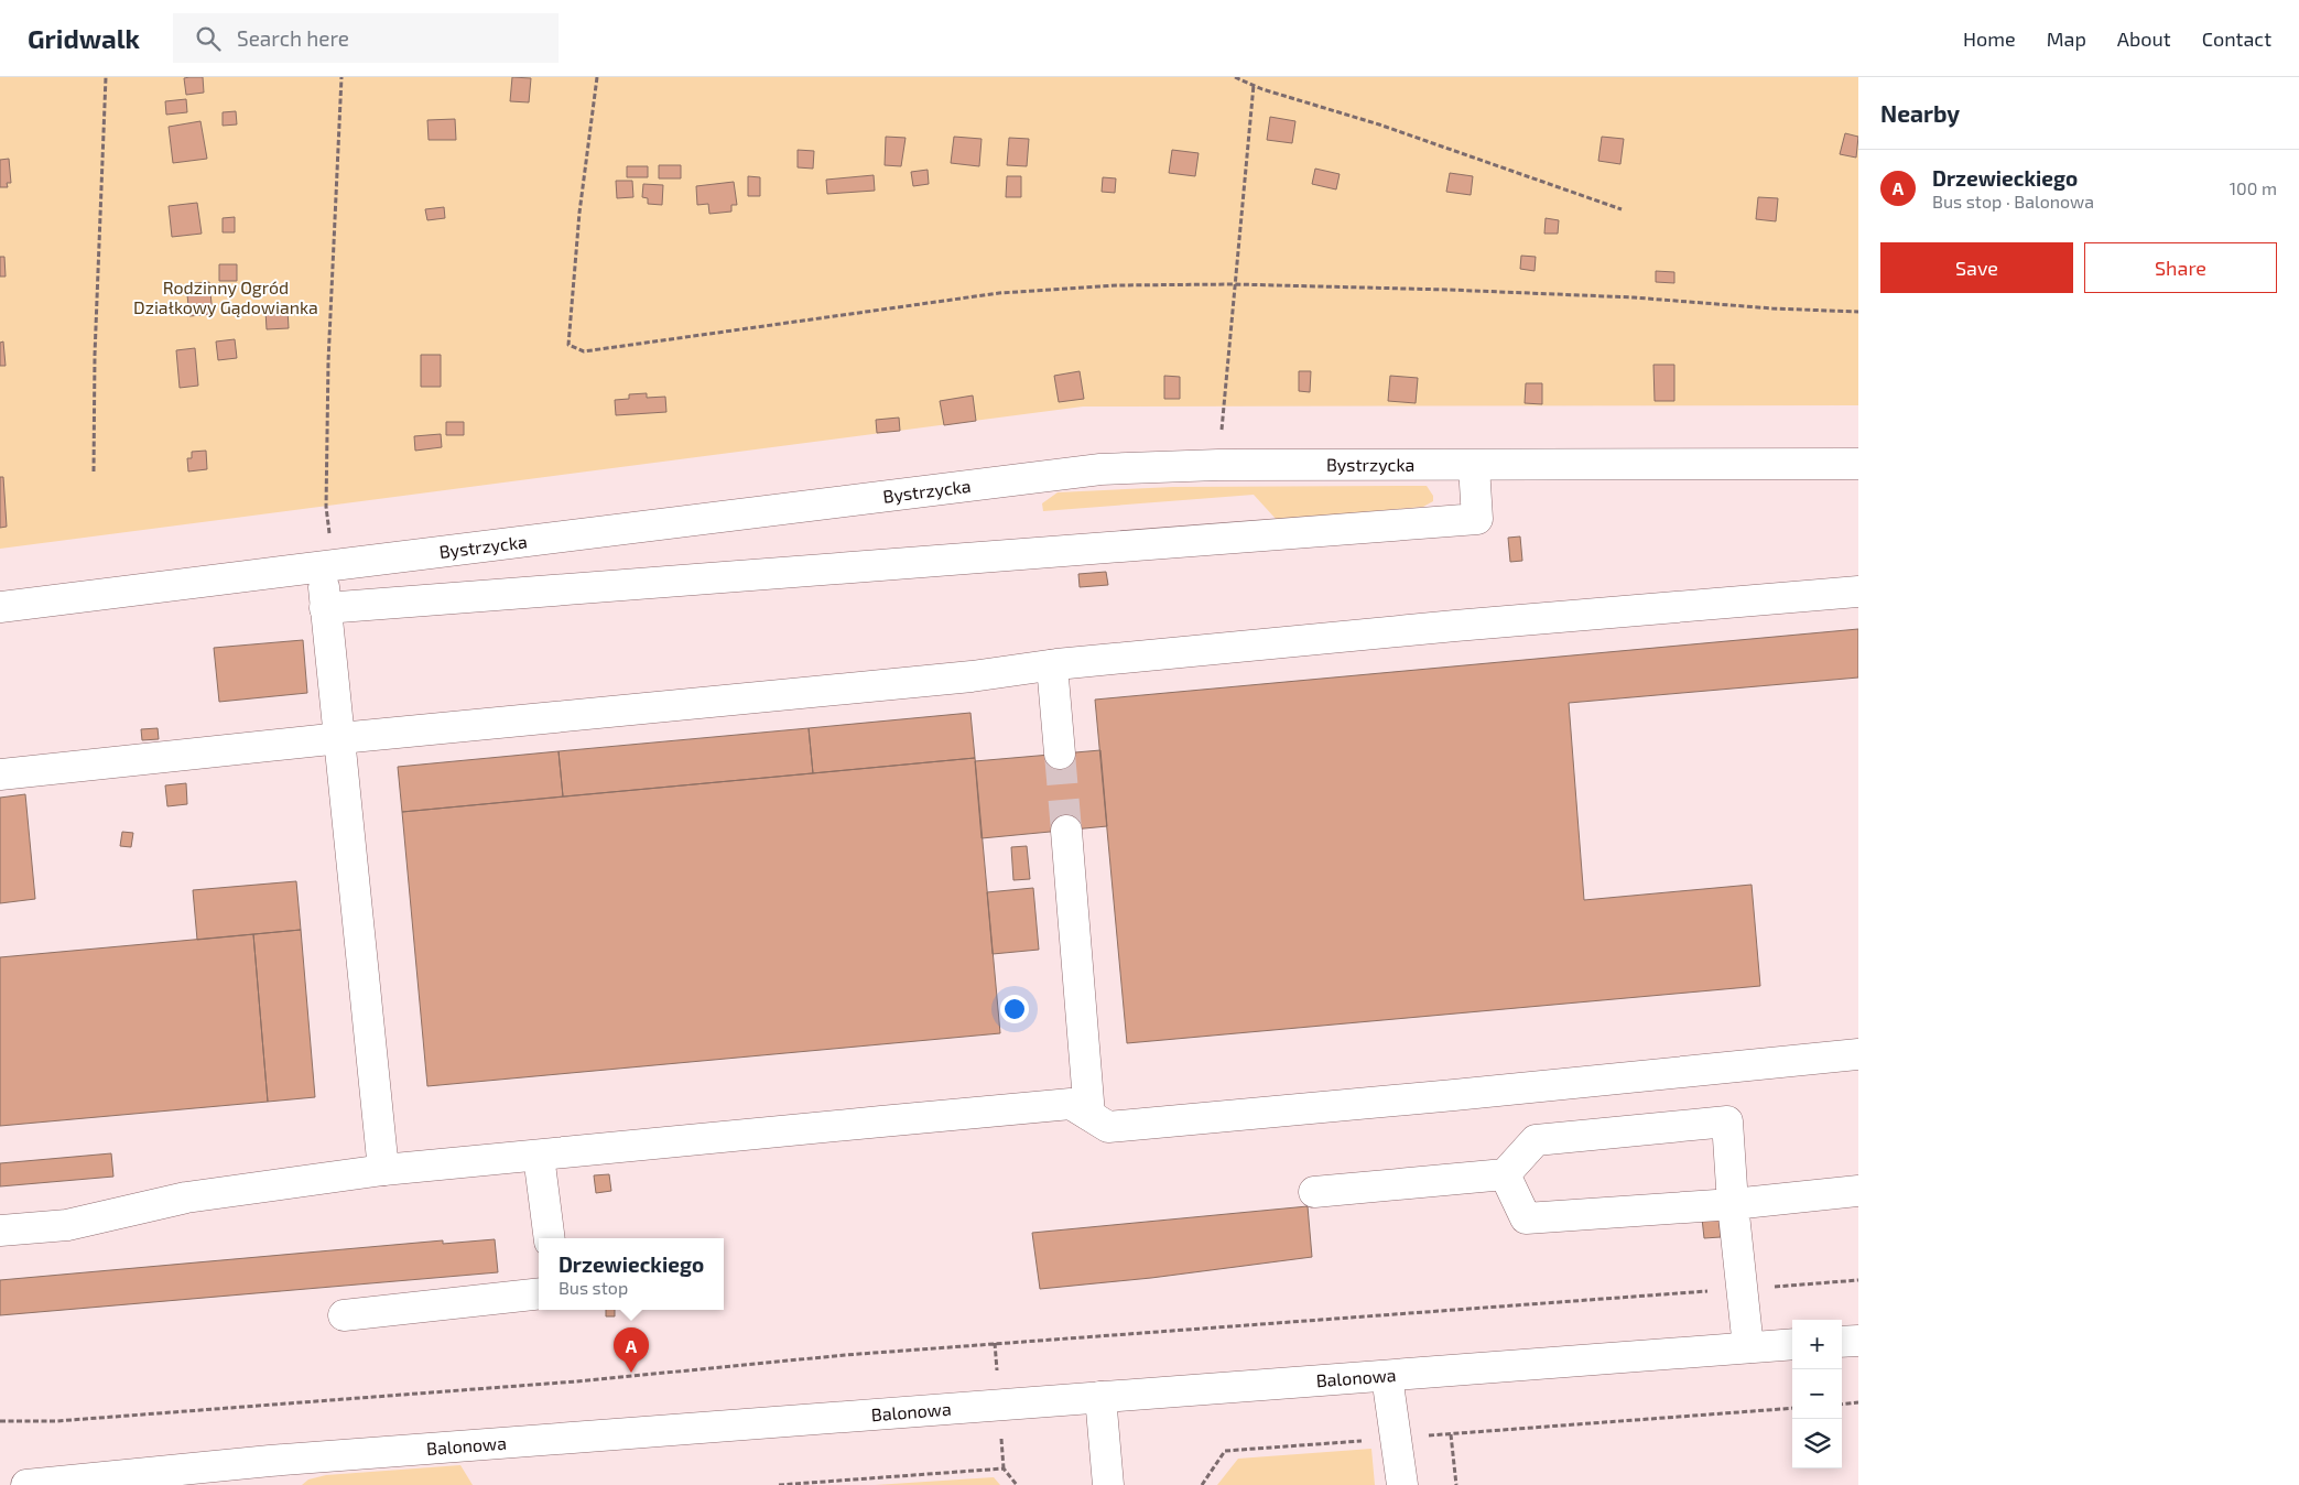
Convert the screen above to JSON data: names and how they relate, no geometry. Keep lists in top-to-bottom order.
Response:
{
  "streets": {
    "street": ["Bystrzycka", "Balonowa"]
  },
  "parks": ["Rodzinny Ogród Działkowy Gądowianka"],
  "page": {
    "header": "Gridwalk",
    "search": "Search here",
    "nav": [
      "Home",
      "Map",
      "About",
      "Contact"
    ],
    "heading": "Nearby",
    "list": [
      {
        "mark": "A",
        "name": "Drzewieckiego",
        "note": "Bus stop · Balonowa",
        "value": "100 m"
      }
    ],
    "buttons": ["Save", "Share"],
    "popup": ["Drzewieckiego", "Bus stop"],
    "map_buttons": ["+", "−"],
    "pins": "A"
  }
}
